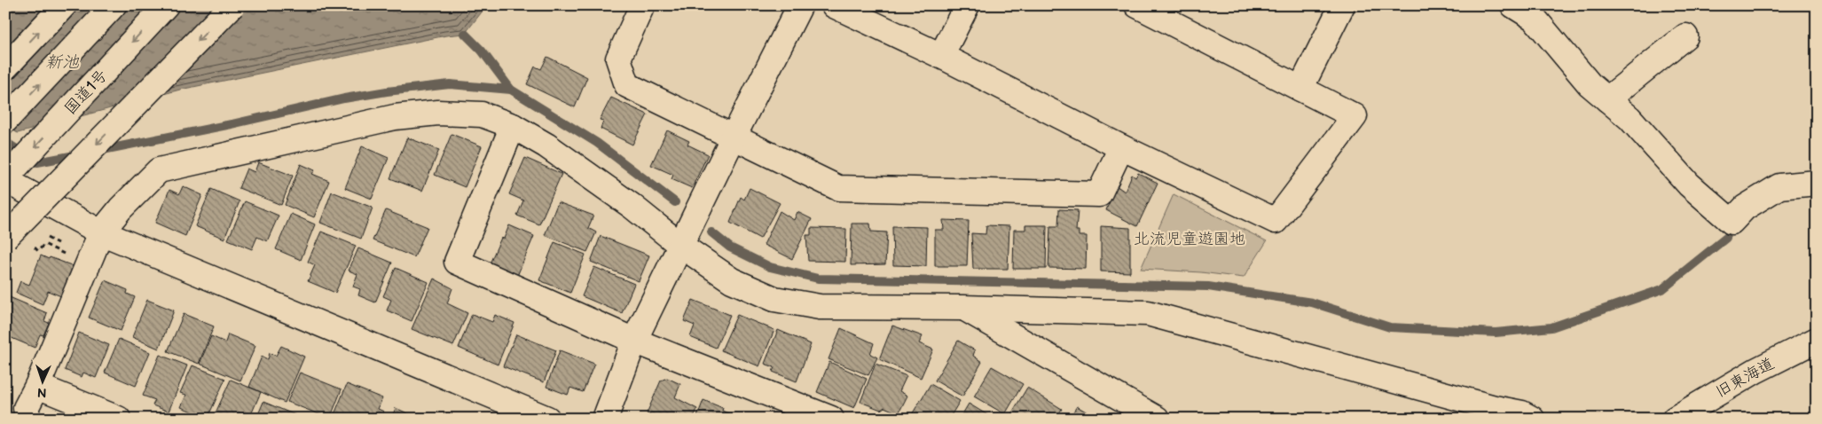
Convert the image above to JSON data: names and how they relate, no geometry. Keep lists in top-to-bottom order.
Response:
{
  "streets": {
    "main road": ["国道1号", "旧東海道"]
  },
  "water": ["新池"],
  "parks": ["北流児童遊園地"],
  "north": "bottom"
}
